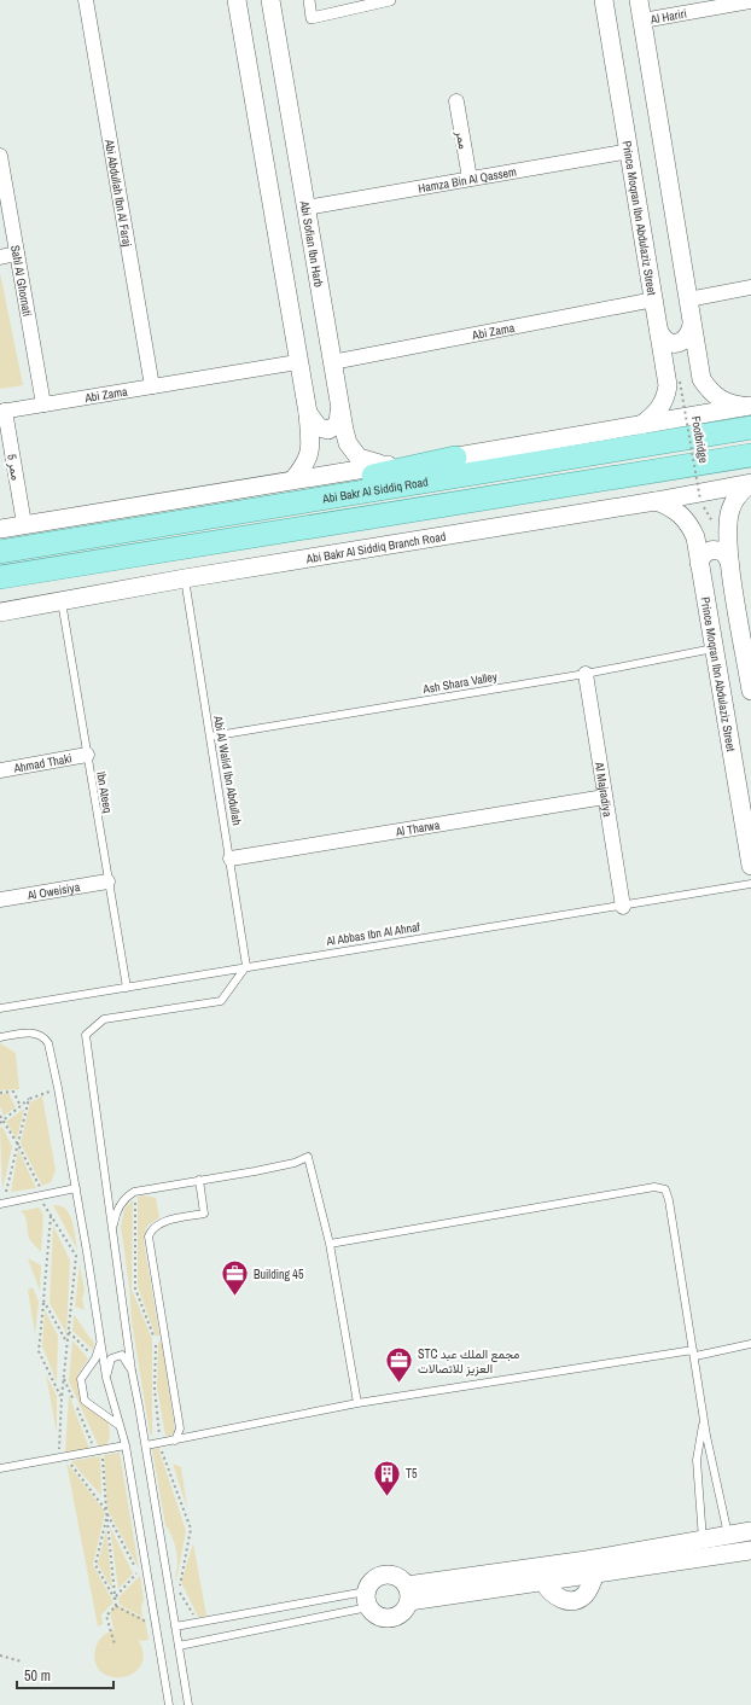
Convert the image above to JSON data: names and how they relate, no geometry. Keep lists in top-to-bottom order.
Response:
{
  "streets": {
    "main road": ["Abi Bakr Al Siddiq Road"],
    "street": [
      "Al Hariri",
      "ممر",
      "Hamza Bin Al Qassem",
      "Abi Abdullah Ibn Al Faraj",
      "Prince Moqran Ibn Abdulaziz Street",
      "Abi Sofian Ibn Harb",
      "Sahl Al Ghornati",
      "Abi Zama",
      "ممر 5",
      "Abi Bakr Al Siddiq Branch Road",
      "Ahmad Thaki",
      "Al Majradiya",
      "Al Tharwa",
      "Al Oweisiya"
    ],
    "lane": [
      "Ash Shara Valley",
      "Abi Al Walid Ibn Abdullah",
      "Ibn Ateeq",
      "Al Abbas Ibn Al Ahnaf"
    ],
    "path": ["Footbridge"]
  },
  "crossings": [
    ["ممر", "Hamza Bin Al Qassem"],
    ["Hamza Bin Al Qassem", "Prince Moqran Ibn Abdulaziz Street"],
    ["Hamza Bin Al Qassem", "Abi Sofian Ibn Harb"],
    ["Abi Abdullah Ibn Al Faraj", "Abi Zama"],
    ["Prince Moqran Ibn Abdulaziz Street", "Abi Zama"],
    ["Prince Moqran Ibn Abdulaziz Street", "Abi Bakr Al Siddiq Branch Road"],
    ["Prince Moqran Ibn Abdulaziz Street", "Ash Shara Valley"],
    ["Abi Sofian Ibn Harb", "Abi Zama"],
    ["Sahl Al Ghornati", "Abi Zama"],
    ["Abi Zama", "ممر 5"],
    ["Abi Bakr Al Siddiq Branch Road", "Abi Al Walid Ibn Abdullah"],
    ["Abi Bakr Al Siddiq Branch Road", "Ibn Ateeq"],
    ["Ash Shara Valley", "Abi Al Walid Ibn Abdullah"],
    ["Ash Shara Valley", "Al Majradiya"],
    ["Ahmad Thaki", "Ibn Ateeq"],
    ["Abi Al Walid Ibn Abdullah", "Al Tharwa"],
    ["Abi Al Walid Ibn Abdullah", "Al Abbas Ibn Al Ahnaf"],
    ["Al Majradiya", "Al Tharwa"],
    ["Al Majradiya", "Al Abbas Ibn Al Ahnaf"],
    ["Ibn Ateeq", "Al Oweisiya"],
    ["Ibn Ateeq", "Al Abbas Ibn Al Ahnaf"]
  ],
  "places": {
    "office": ["Building 45", "STC مجمع الملك عبد العزيز للاتصالات"],
    "building": ["T5"]
  },
  "scale_bar": "50 m"
}
